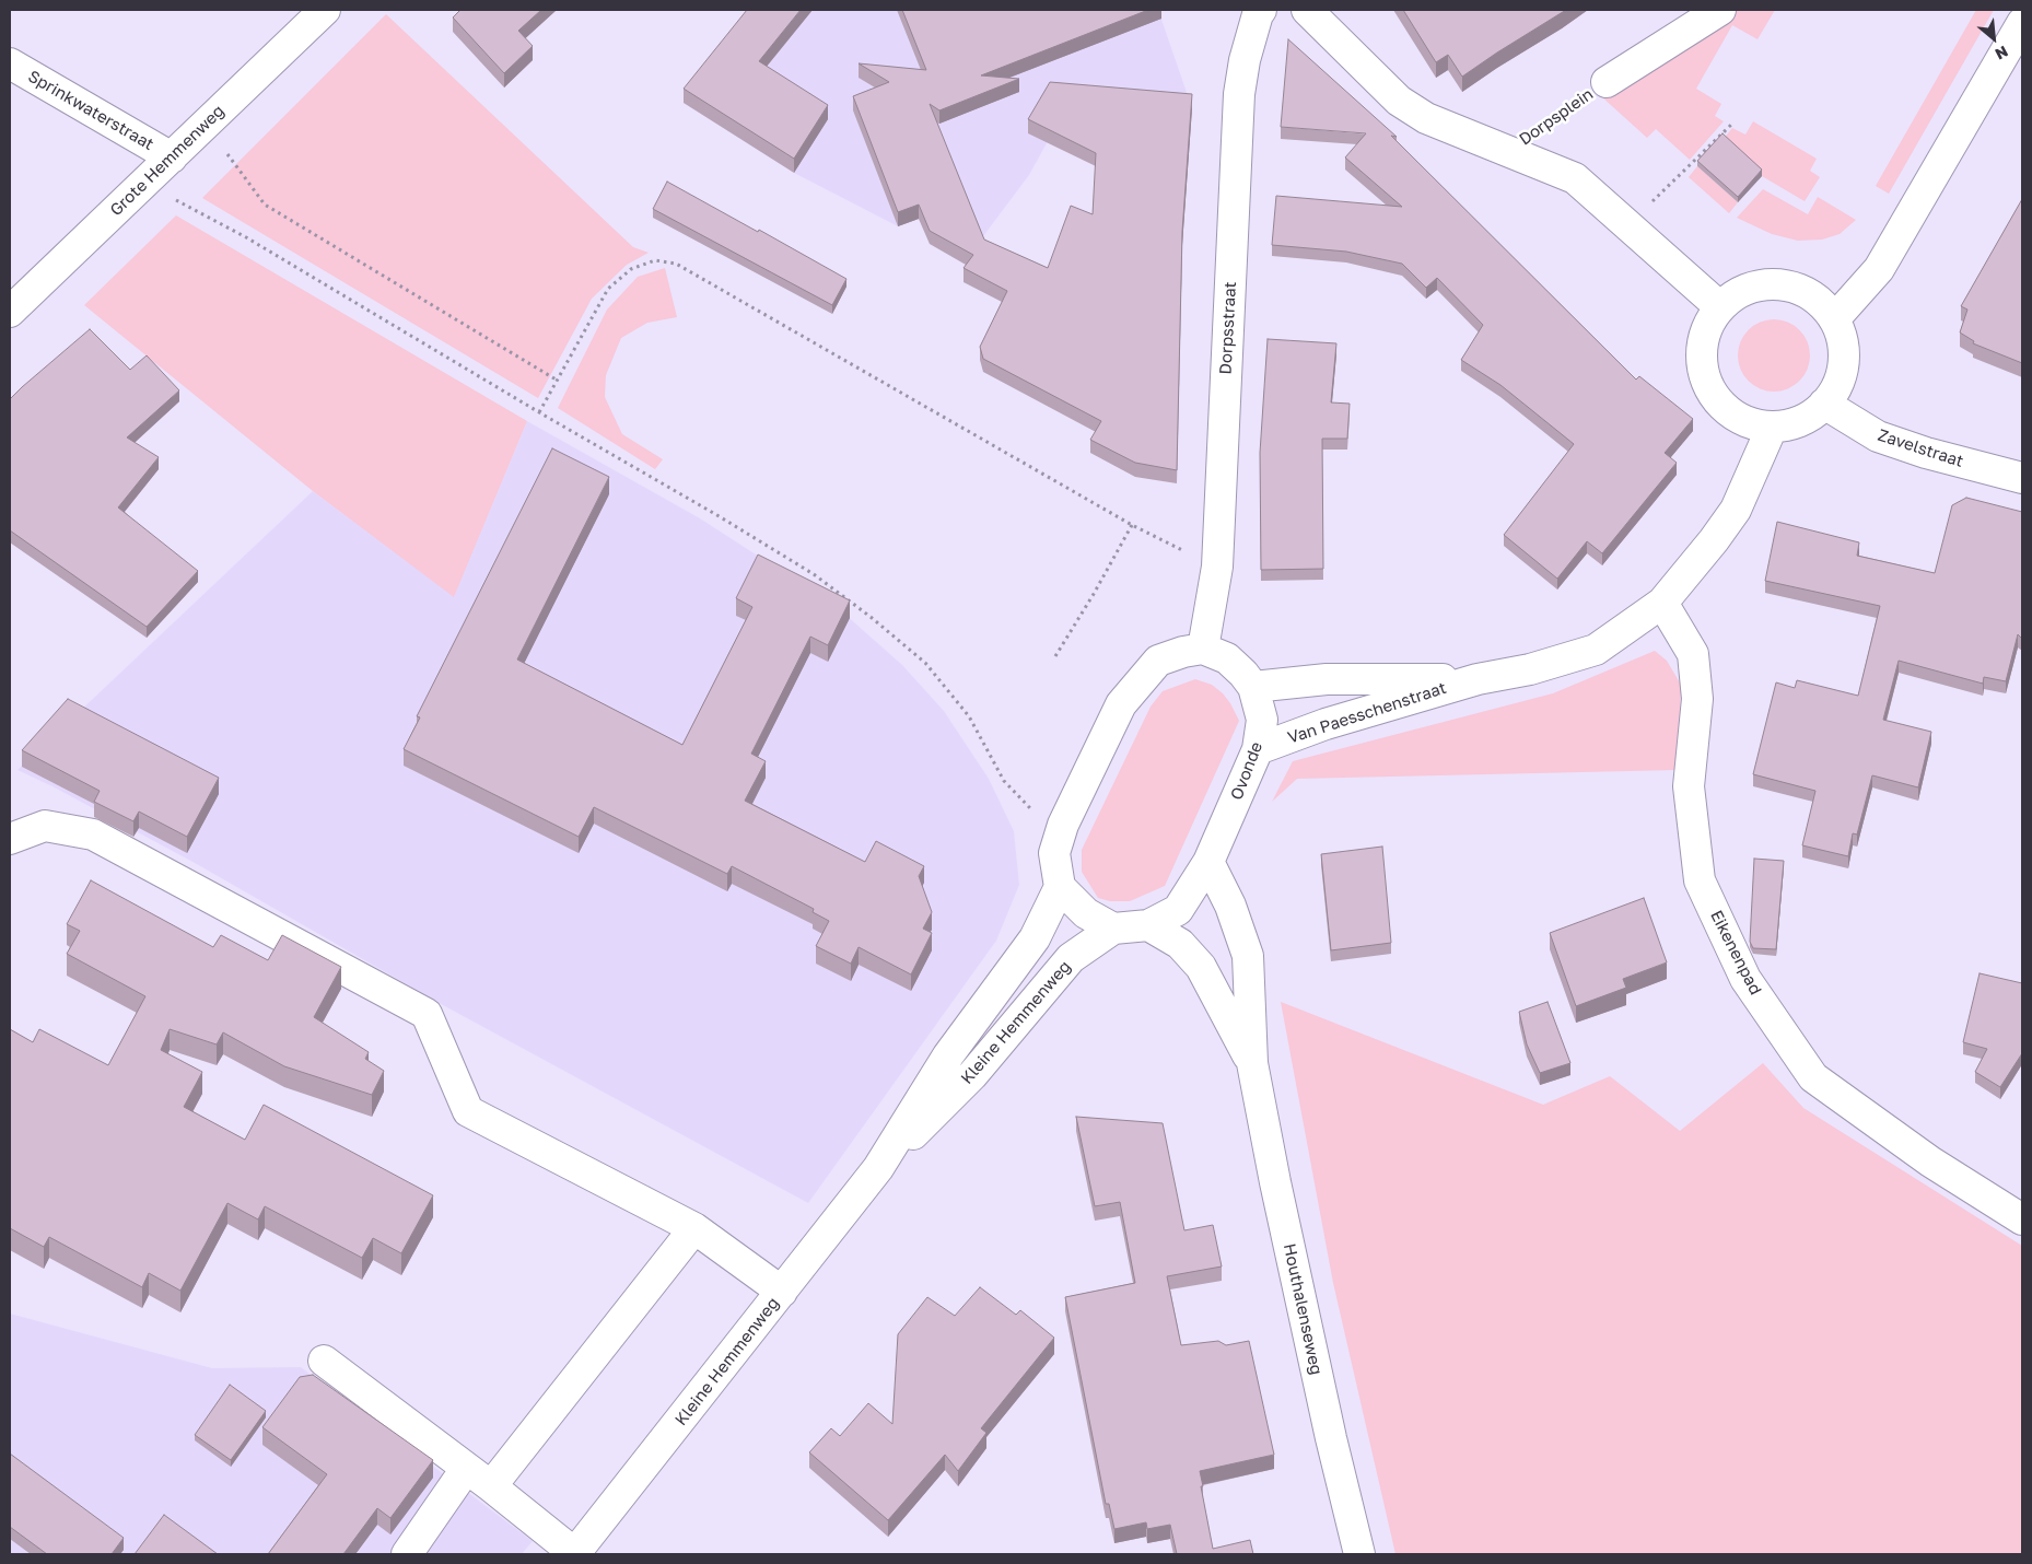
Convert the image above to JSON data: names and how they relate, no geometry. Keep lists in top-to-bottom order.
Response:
{
  "streets": {
    "street": [
      "Sprinkwaterstraat",
      "Dorpsplein",
      "Grote Hemmenweg",
      "Dorpsstraat",
      "Zavelstraat",
      "Van Paesschenstraat",
      "Ovonde",
      "Eikenenpad",
      "Kleine Hemmenweg",
      "Houthalenseweg"
    ]
  },
  "crossings": [
    ["Sprinkwaterstraat", "Grote Hemmenweg"],
    ["Dorpsplein", "Zavelstraat"],
    ["Dorpsplein", "Van Paesschenstraat"],
    ["Dorpsstraat", "Ovonde"],
    ["Zavelstraat", "Van Paesschenstraat"],
    ["Van Paesschenstraat", "Ovonde"],
    ["Van Paesschenstraat", "Eikenenpad"],
    ["Ovonde", "Kleine Hemmenweg"],
    ["Ovonde", "Houthalenseweg"]
  ],
  "north": "bottom right"
}
